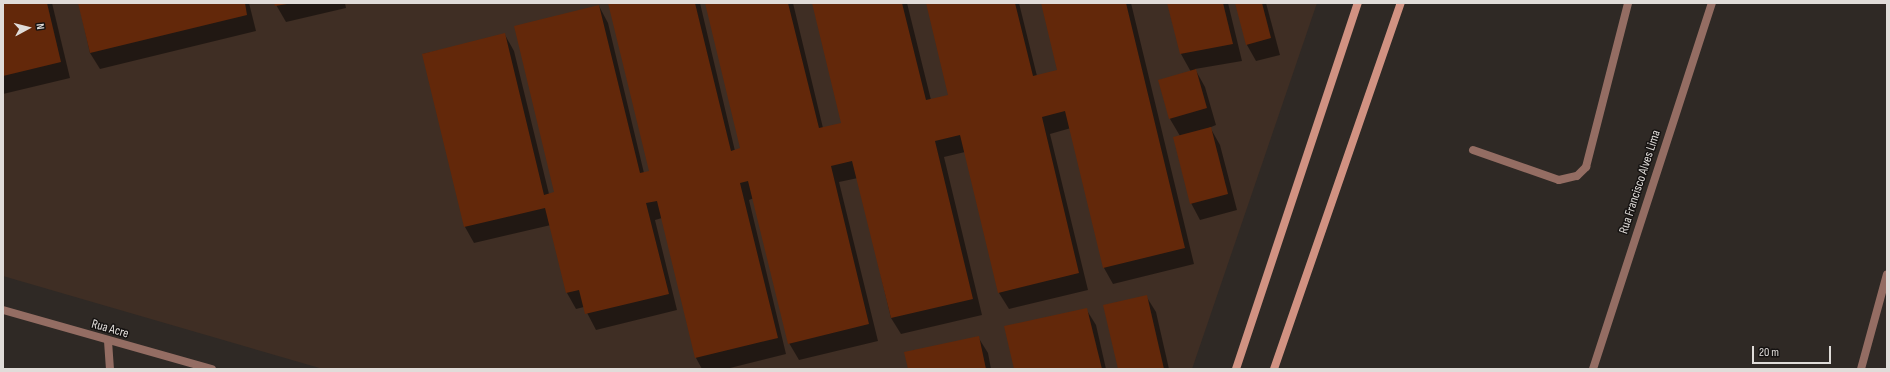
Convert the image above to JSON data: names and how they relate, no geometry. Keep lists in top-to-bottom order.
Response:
{
  "streets": {
    "street": ["Rua Francisco Alves Lima", "Rua Acre"]
  },
  "scale_bar": "20 m",
  "north": "right"
}
